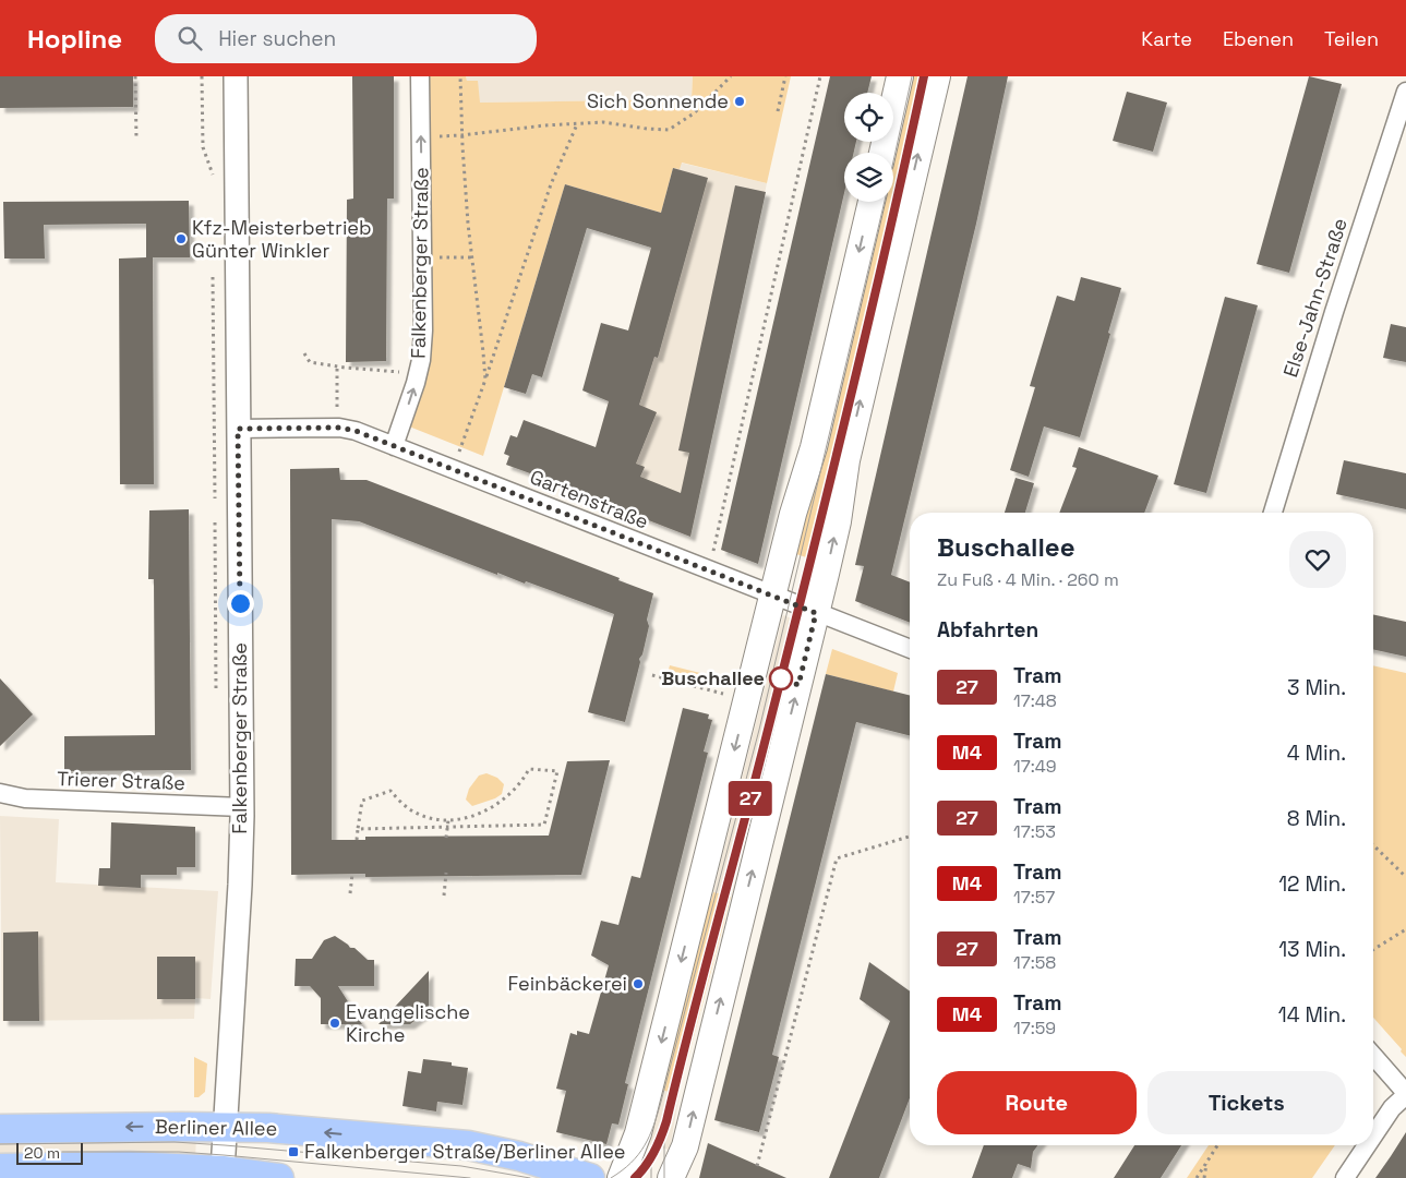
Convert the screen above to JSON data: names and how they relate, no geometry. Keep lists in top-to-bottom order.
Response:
{
  "streets": {
    "main road": ["Berliner Allee"],
    "street": [
      "Falkenberger Straße",
      "Else-Jahn-Straße",
      "Gartenstraße",
      "Trierer Straße"
    ]
  },
  "crossings": [
    ["Falkenberger Straße", "Gartenstraße"],
    ["Falkenberger Straße", "Trierer Straße"],
    ["Falkenberger Straße", "Berliner Allee"]
  ],
  "places": {
    "other": [
      "Sich Sonnende",
      "Kfz-Meisterbetrieb Günter Winkler",
      "Buschallee",
      "Feinbäckerei",
      "Evangelische Kirche"
    ],
    "transit": ["Falkenberger Straße/Berliner Allee"]
  },
  "lines": ["tram line 27"],
  "scale_bar": "20 m",
  "page": {
    "header": "Hopline",
    "search": "Hier suchen",
    "nav": ["Karte", "Ebenen", "Teilen"],
    "on_map": "27",
    "heading": [
      ["Buschallee", "Zu Fuß · 4 Min. · 260 m"],
      "Abfahrten"
    ],
    "list": [
      {
        "mark": "27",
        "name": "Tram",
        "note": "17:48",
        "value": "3 Min."
      },
      {
        "mark": "M4",
        "name": "Tram",
        "note": "17:49",
        "value": "4 Min."
      },
      {
        "mark": "27",
        "name": "Tram",
        "note": "17:53",
        "value": "8 Min."
      },
      {
        "mark": "M4",
        "name": "Tram",
        "note": "17:57",
        "value": "12 Min."
      },
      {
        "mark": "27",
        "name": "Tram",
        "note": "17:58",
        "value": "13 Min."
      },
      {
        "mark": "M4",
        "name": "Tram",
        "note": "17:59",
        "value": "14 Min."
      }
    ],
    "buttons": ["Route", "Tickets"],
    "scale": "20 m"
  }
}
